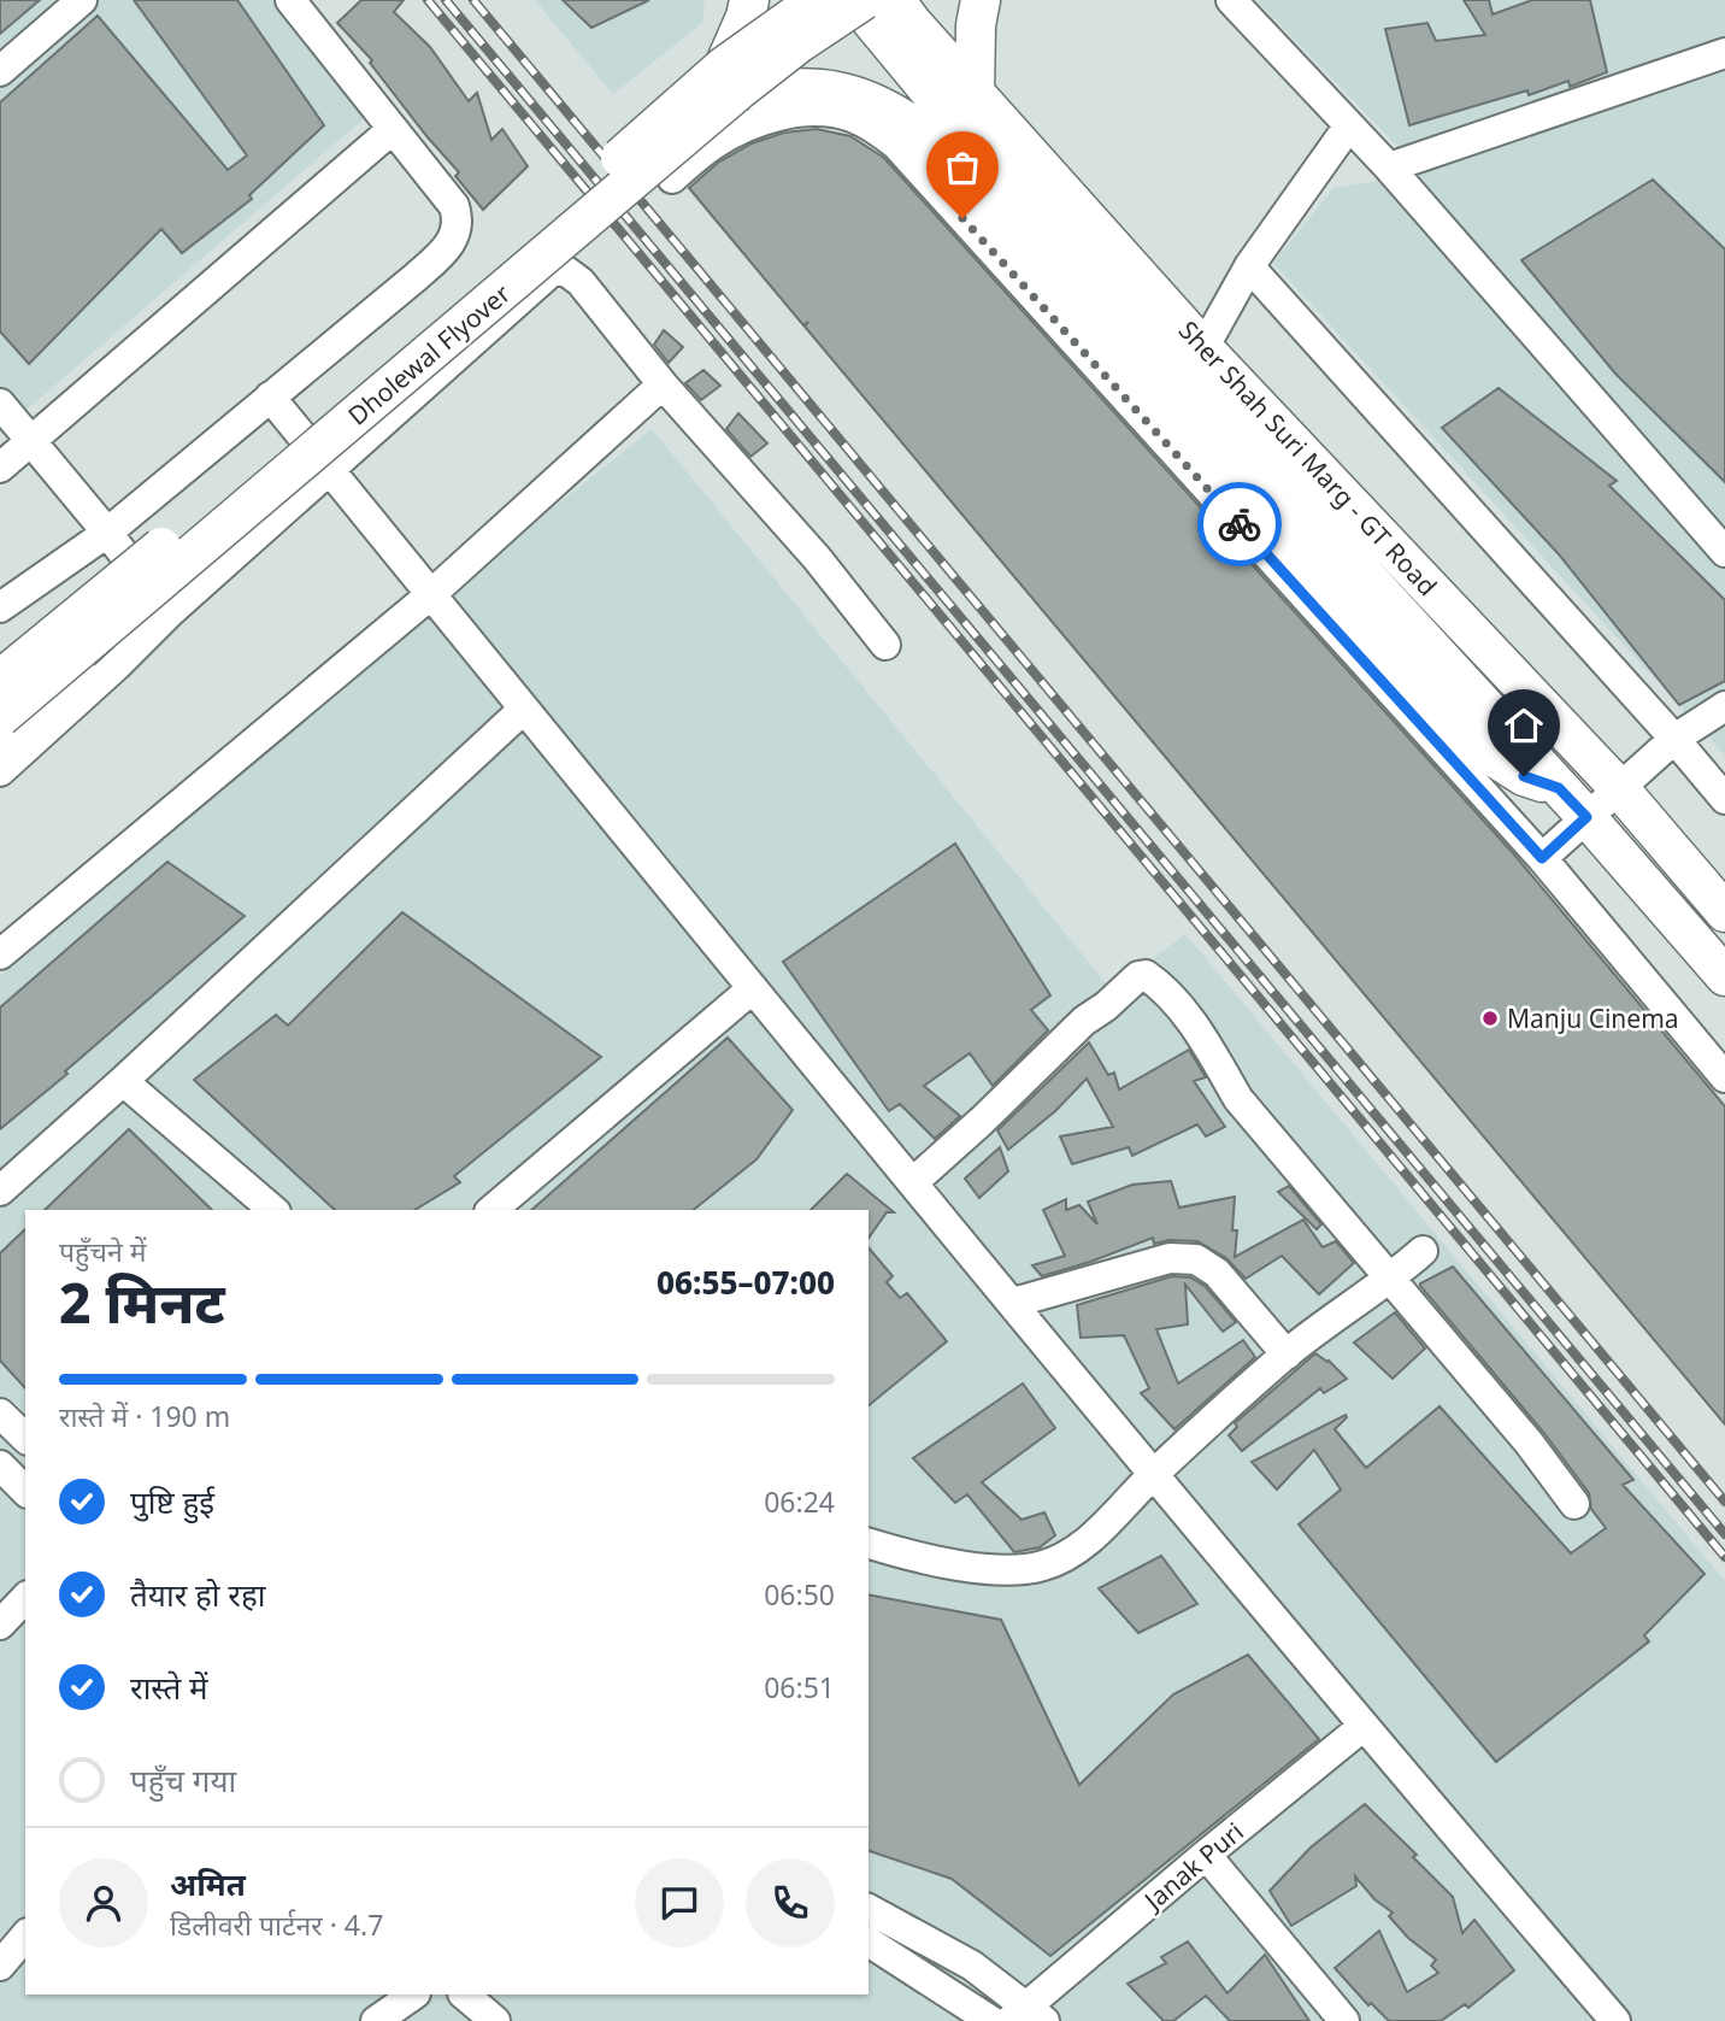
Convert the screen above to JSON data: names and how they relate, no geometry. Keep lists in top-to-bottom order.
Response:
{
  "streets": {
    "main road": ["Dholewal Flyover", "Sher Shah Suri Marg - GT Road"],
    "street": ["Janak Puri"]
  },
  "crossings": [
    ["Dholewal Flyover", "Sher Shah Suri Marg - GT Road"]
  ],
  "places": ["Manju Cinema"],
  "page": {
    "heading": ["2 मिनट", "पहुँचने में", "06:55–07:00"],
    "panel": ["अमित", "डिलीवरी पार्टनर · 4.7"],
    "bar": "रास्ते में · 190 m",
    "list": [
      ["पुष्टि हुई", "06:24"],
      ["तैयार हो रहा", "06:50"],
      ["रास्ते में", "06:51"],
      "पहुँच गया"
    ]
  }
}
